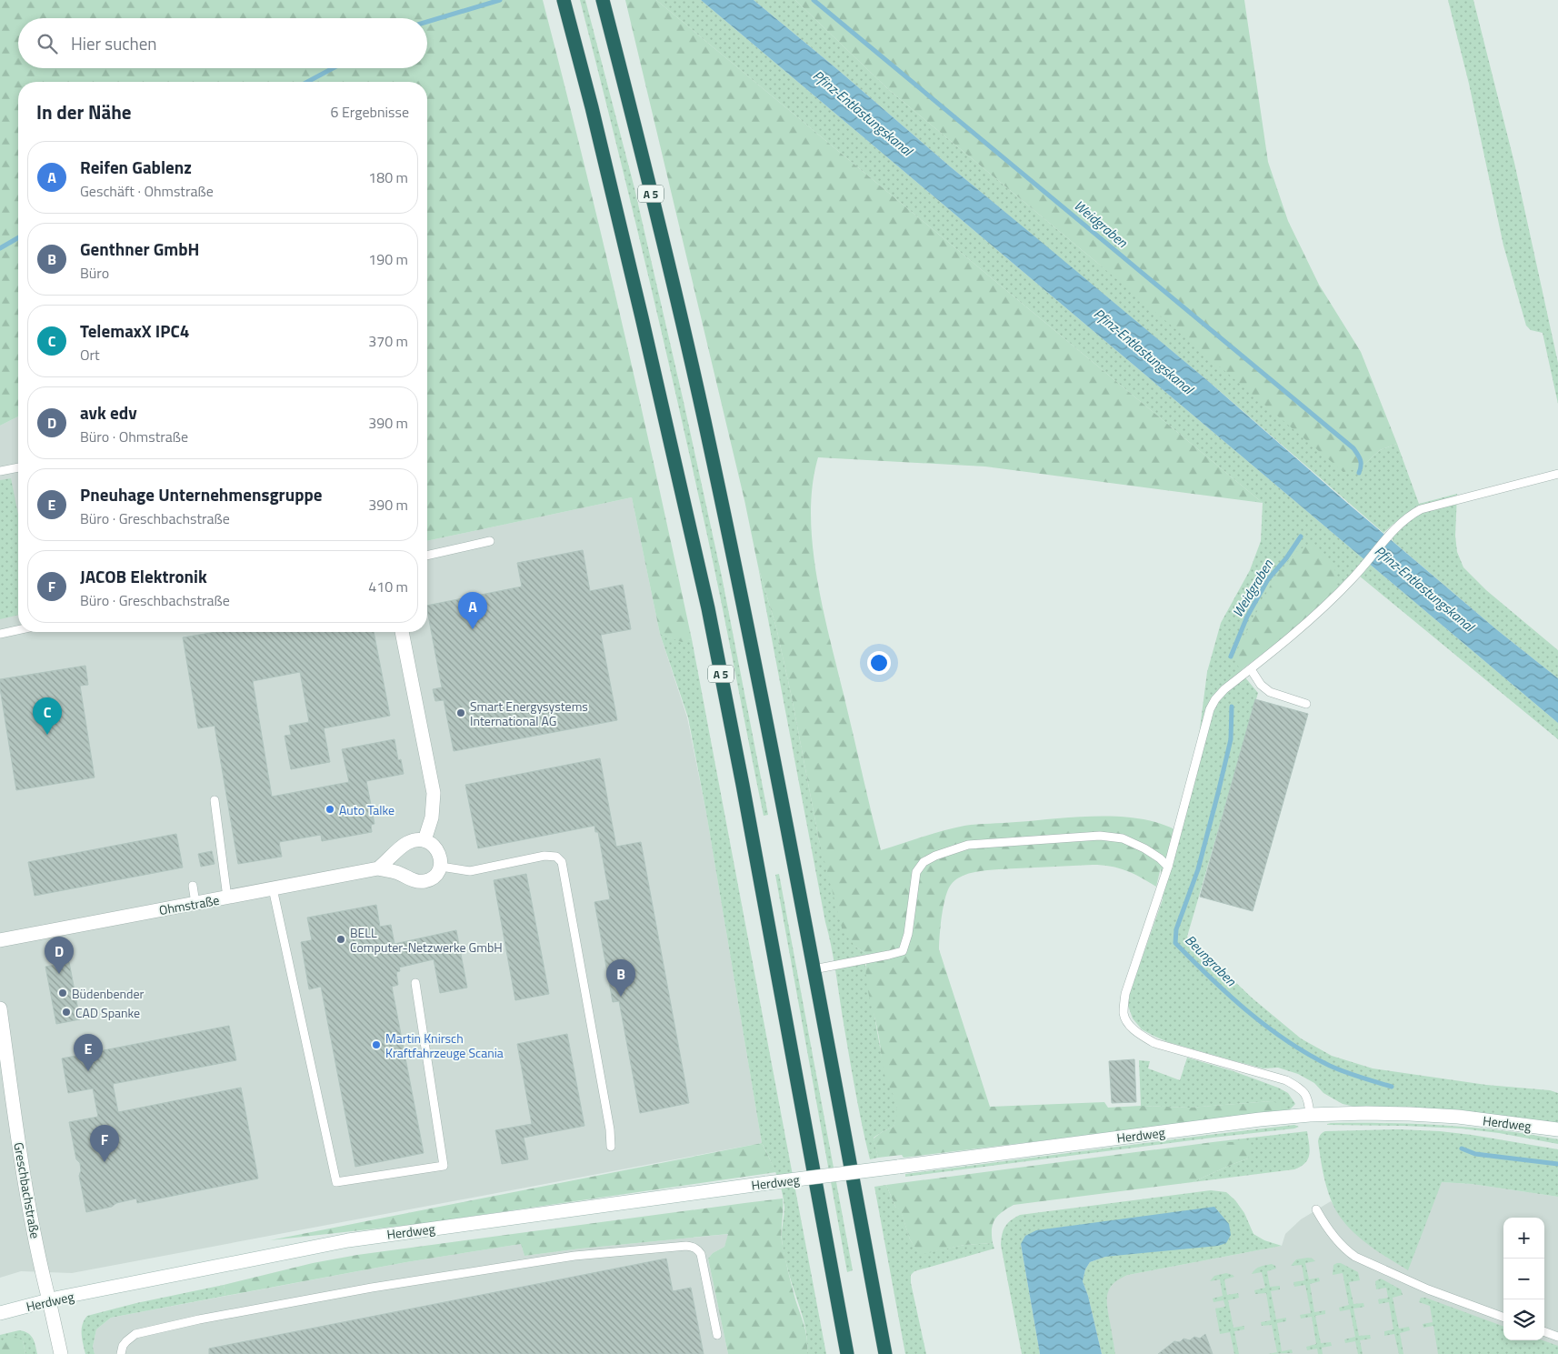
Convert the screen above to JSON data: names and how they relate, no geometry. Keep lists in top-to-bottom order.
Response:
{
  "streets": {
    "highway": ["A 5"],
    "main road": ["Ohmstraße", "Herdweg", "Greschbachstraße"]
  },
  "crossings": [
    ["Herdweg", "Greschbachstraße"]
  ],
  "water": ["Pfinz-Entlastungskanal", "Weidgraben", "Beungraben"],
  "places": [
    "Smart Energysystems International AG",
    "Auto Talke",
    "BELL Computer-Netzwerke GmbH",
    "Büdenbender",
    "CAD Spanke",
    "Martin Knirsch Kraftfahrzeuge Scania"
  ],
  "page": {
    "search": "Hier suchen",
    "heading": ["In der Nähe", "6 Ergebnisse"],
    "list": [
      {
        "mark": "A",
        "name": "Reifen Gablenz",
        "note": "Geschäft · Ohmstraße",
        "value": "180 m"
      },
      {
        "mark": "B",
        "name": "Genthner GmbH",
        "note": "Büro",
        "value": "190 m"
      },
      {
        "mark": "C",
        "name": "TelemaxX IPC4",
        "note": "Ort",
        "value": "370 m"
      },
      {
        "mark": "D",
        "name": "avk edv",
        "note": "Büro · Ohmstraße",
        "value": "390 m"
      },
      {
        "mark": "E",
        "name": "Pneuhage Unternehmensgruppe",
        "note": "Büro · Greschbachstraße",
        "value": "390 m"
      },
      {
        "mark": "F",
        "name": "JACOB Elektronik",
        "note": "Büro · Greschbachstraße",
        "value": "410 m"
      }
    ],
    "pins": [
      "A",
      "C",
      "D",
      "B",
      "E",
      "F"
    ],
    "map_buttons": ["+", "−"]
  }
}
